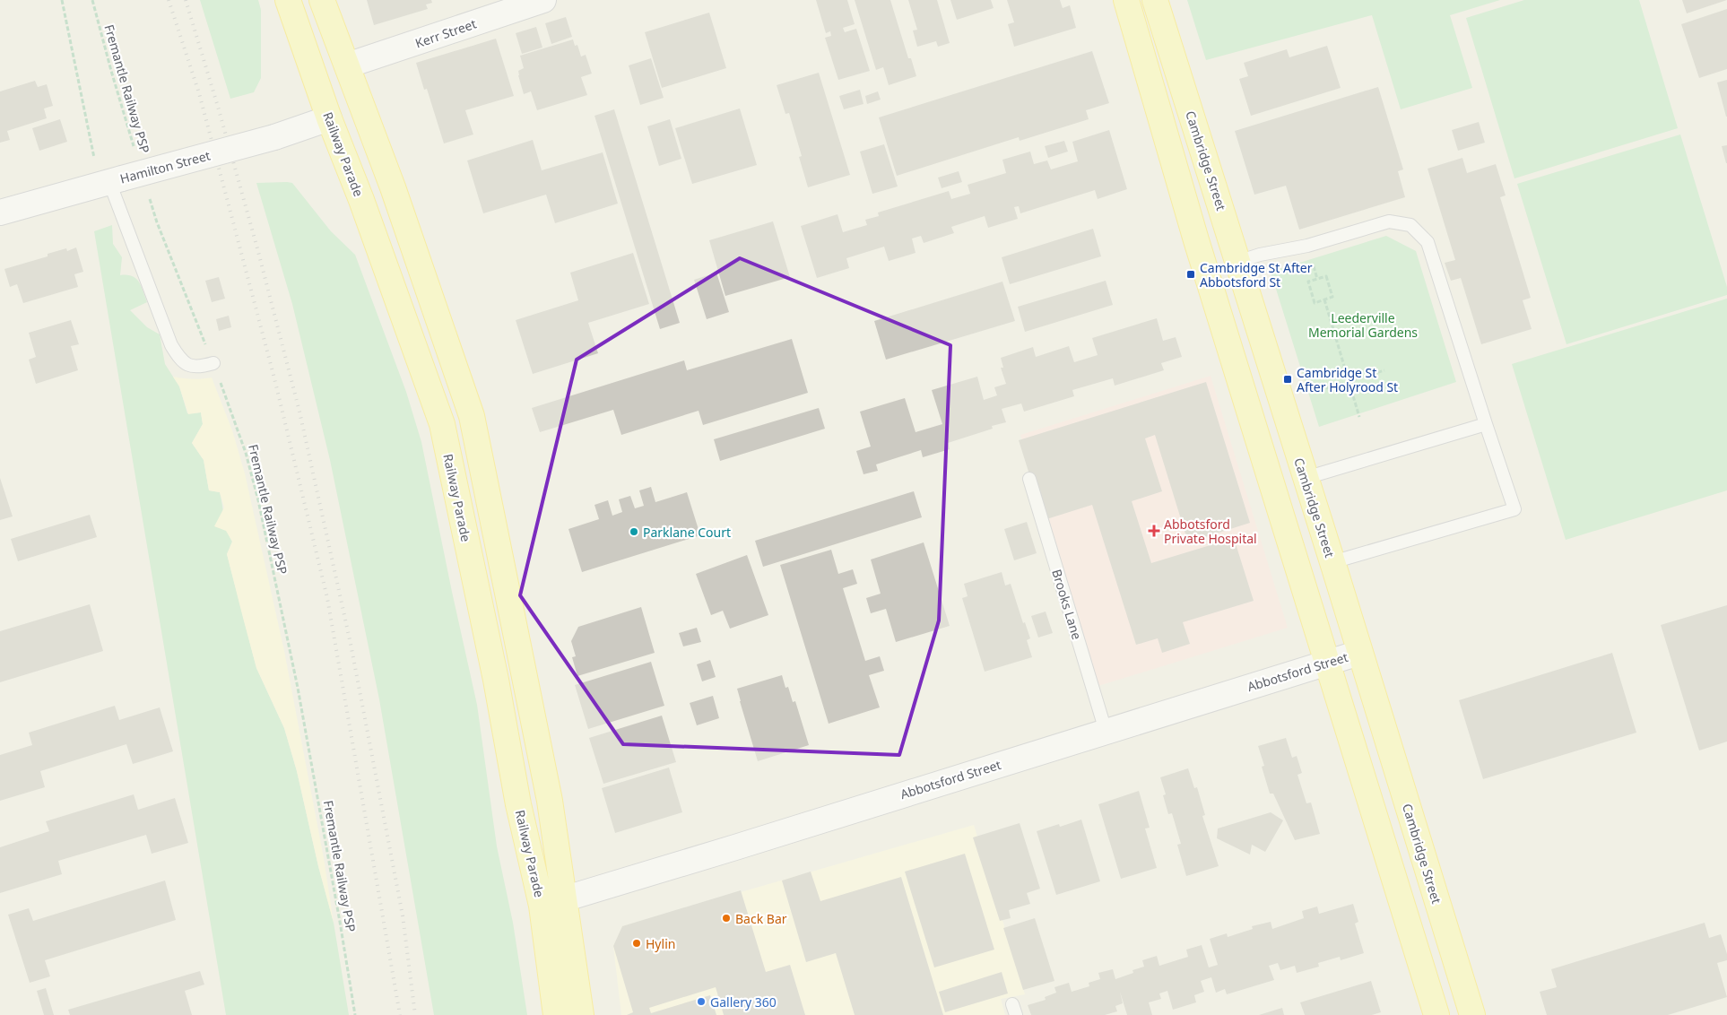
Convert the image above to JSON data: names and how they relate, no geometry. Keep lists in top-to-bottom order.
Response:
{
  "streets": {
    "main road": ["Railway Parade", "Cambridge Street"],
    "street": ["Kerr Street", "Hamilton Street", "Abbotsford Street"],
    "lane": ["Brooks Lane"],
    "path": ["Fremantle Railway PSP"]
  },
  "crossings": [
    ["Kerr Street", "Railway Parade"],
    ["Railway Parade", "Hamilton Street"],
    ["Railway Parade", "Abbotsford Street"],
    ["Cambridge Street", "Abbotsford Street"],
    ["Brooks Lane", "Abbotsford Street"]
  ],
  "parks": ["Leederville Memorial Gardens"],
  "places": {
    "transit": ["Cambridge St After Abbotsford St", "Cambridge St After Holyrood St"],
    "health": ["Abbotsford Private Hospital"],
    "other": [
      "Parklane Court",
      "Back Bar",
      "Hylin",
      "Gallery 360"
    ]
  }
}
